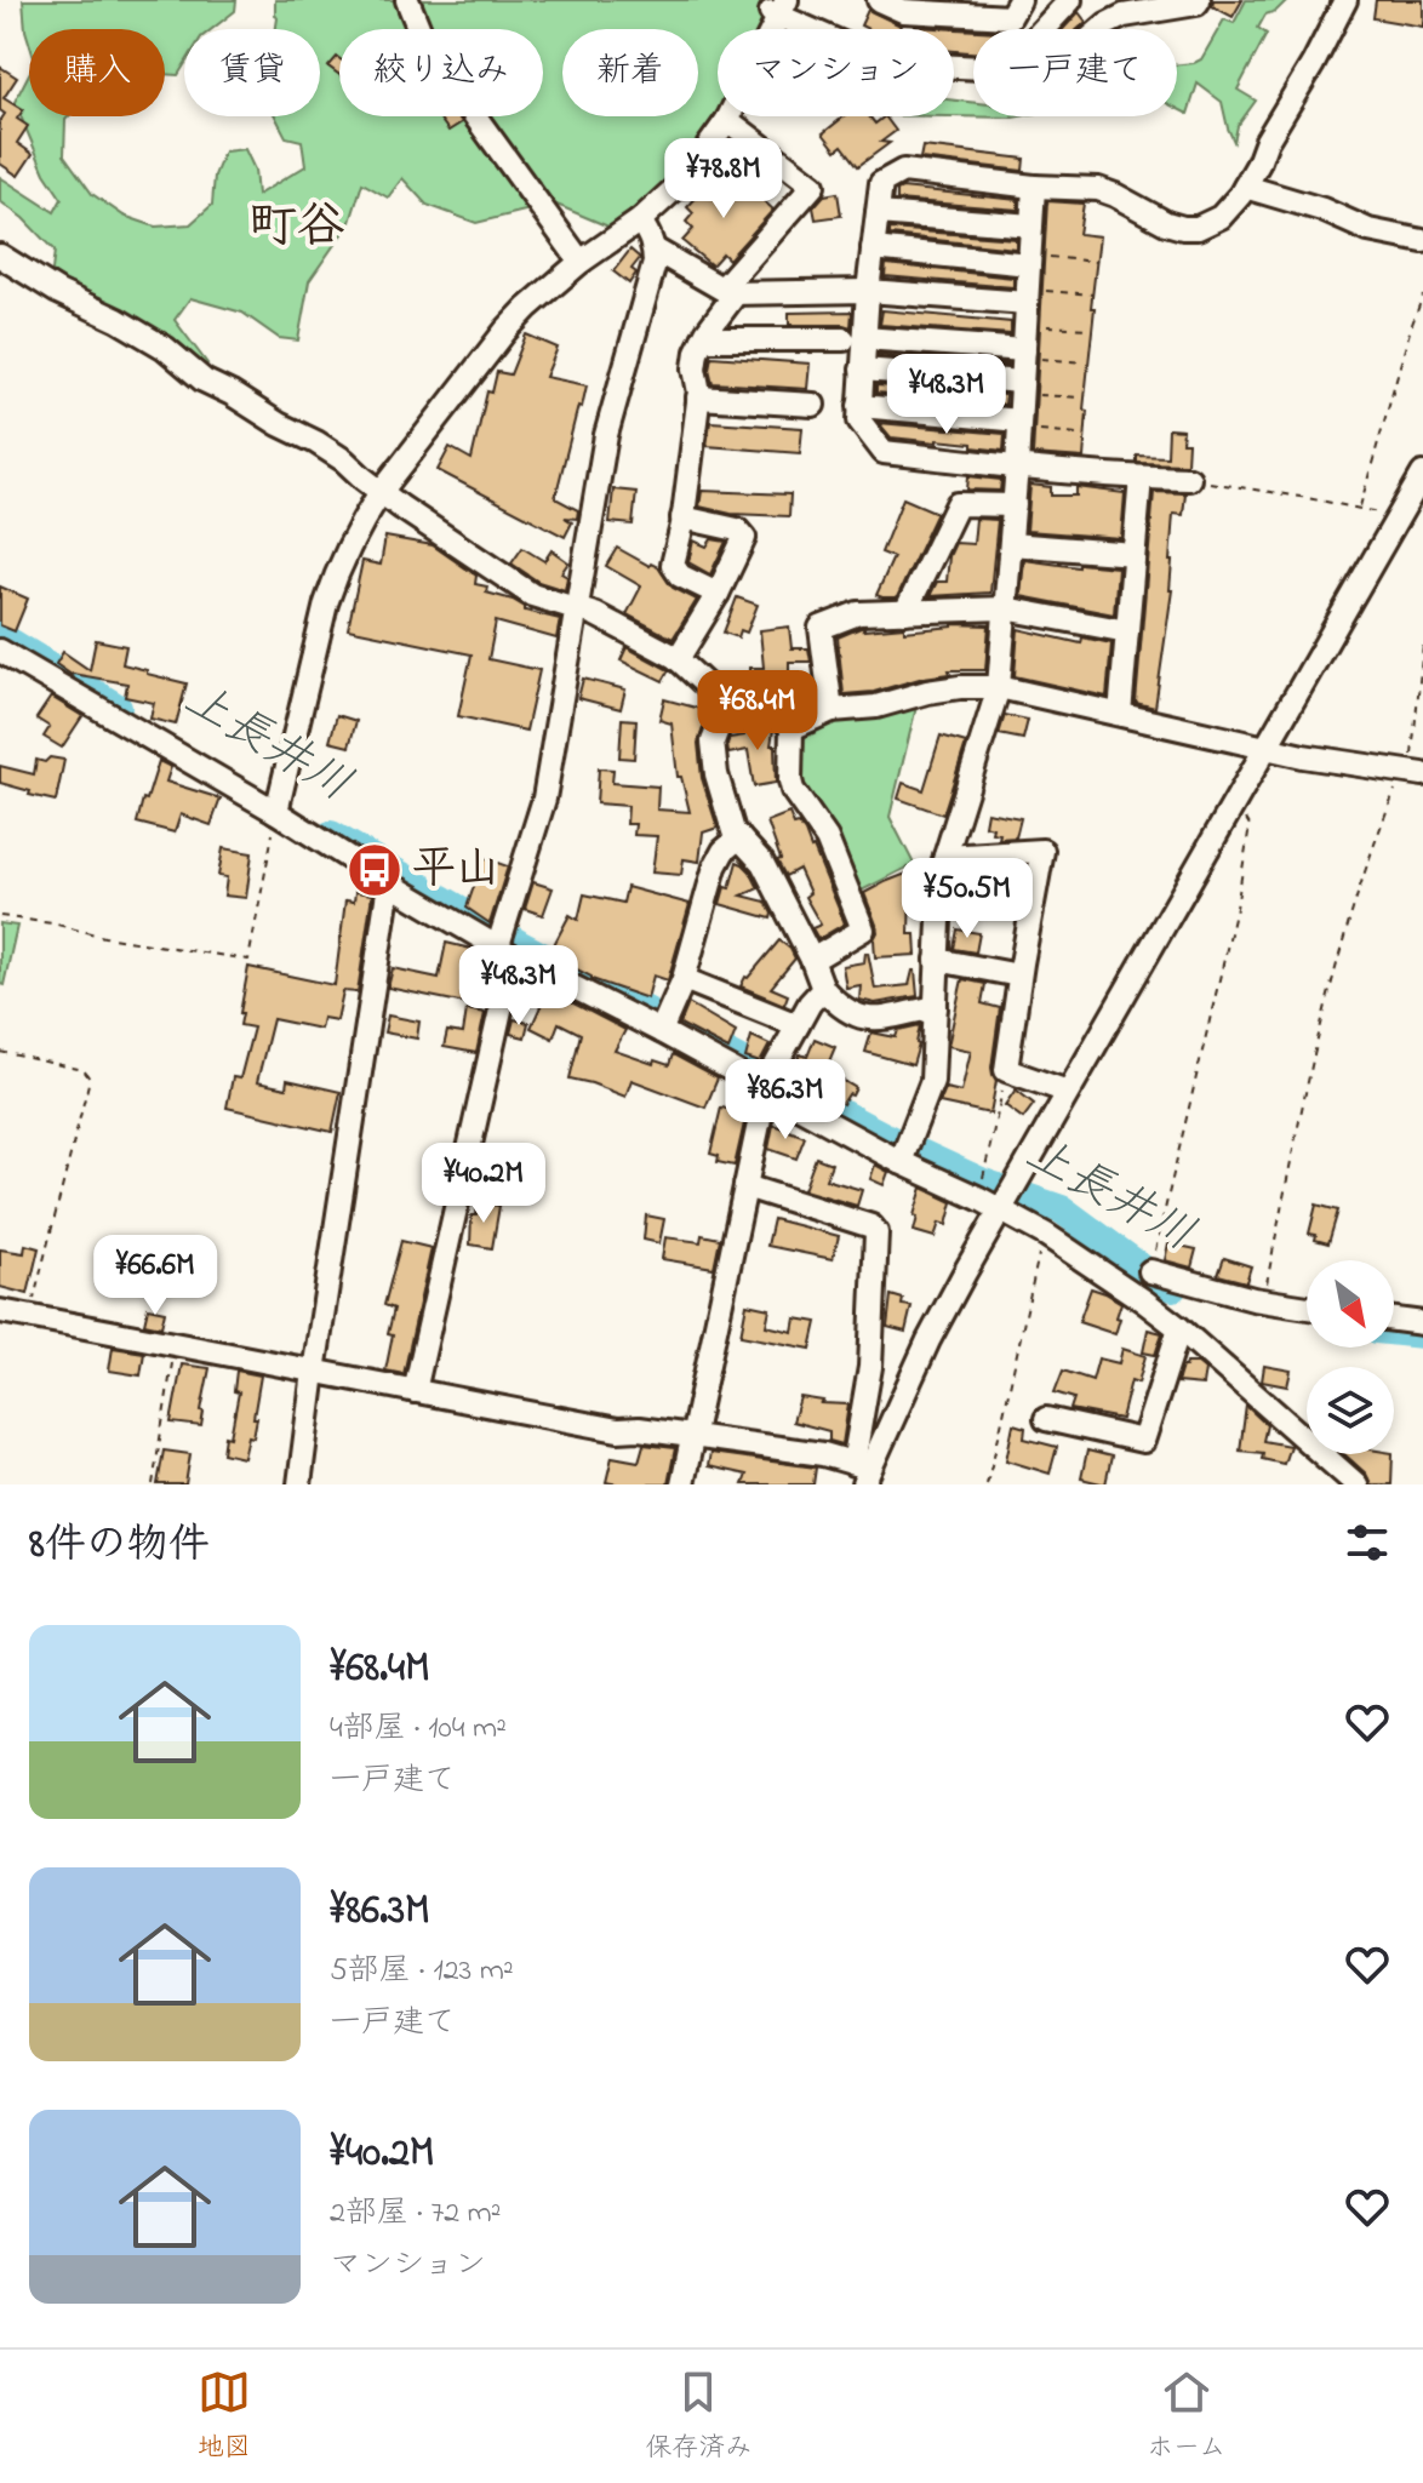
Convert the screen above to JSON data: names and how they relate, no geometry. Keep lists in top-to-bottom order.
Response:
{
  "districts": ["町谷"],
  "water": ["上長井川"],
  "places": {
    "bus stop": ["平山"]
  },
  "north": "bottom right",
  "page": {
    "chip": [
      "購入",
      "賃貸",
      "絞り込み",
      "新着",
      "マンション",
      "一戸建て"
    ],
    "price": [
      "¥78.8M",
      "¥48.3M",
      "¥68.4M",
      "¥50.5M",
      "¥48.3M",
      "¥86.3M",
      "¥40.2M",
      "¥66.6M"
    ],
    "heading": "8件の物件",
    "list": [
      {
        "name": "¥68.4M",
        "note": "4部屋 · 104 m² · 一戸建て"
      },
      {
        "name": "¥86.3M",
        "note": "5部屋 · 123 m² · 一戸建て"
      },
      {
        "name": "¥40.2M",
        "note": "2部屋 · 72 m² · マンション"
      }
    ],
    "tabs": ["地図", "保存済み", "ホーム"]
  }
}
